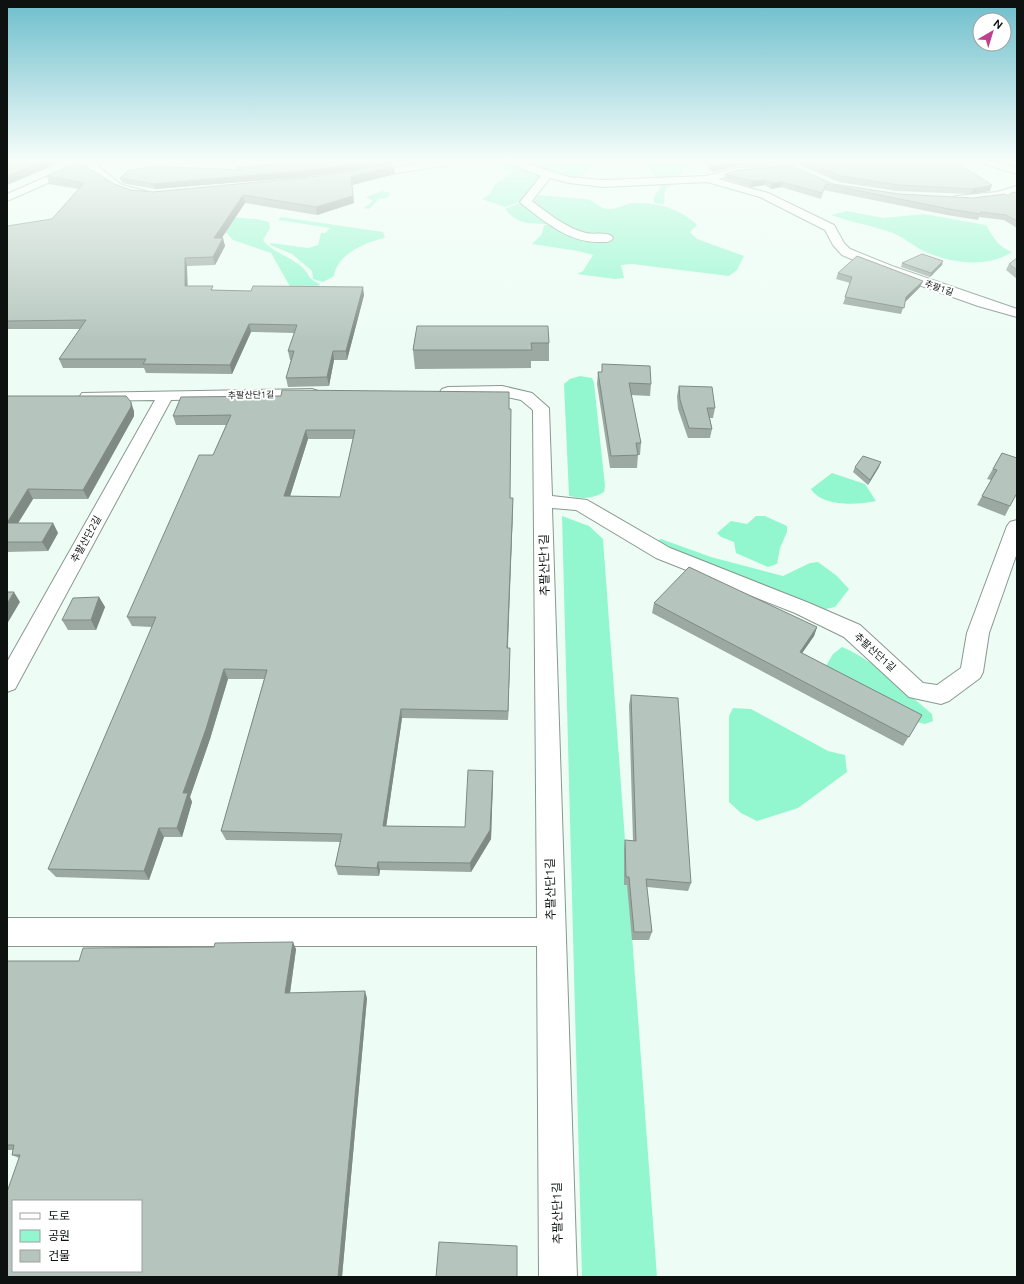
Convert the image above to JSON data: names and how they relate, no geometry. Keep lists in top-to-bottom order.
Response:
{
  "streets": {
    "street": ["추팔1길", "추팔산단1길", "추팔산단2길"]
  },
  "crossings": [
    ["추팔산단1길", "추팔산단2길"]
  ],
  "legend": ["도로", "공원", "건물"],
  "north": "top right"
}
